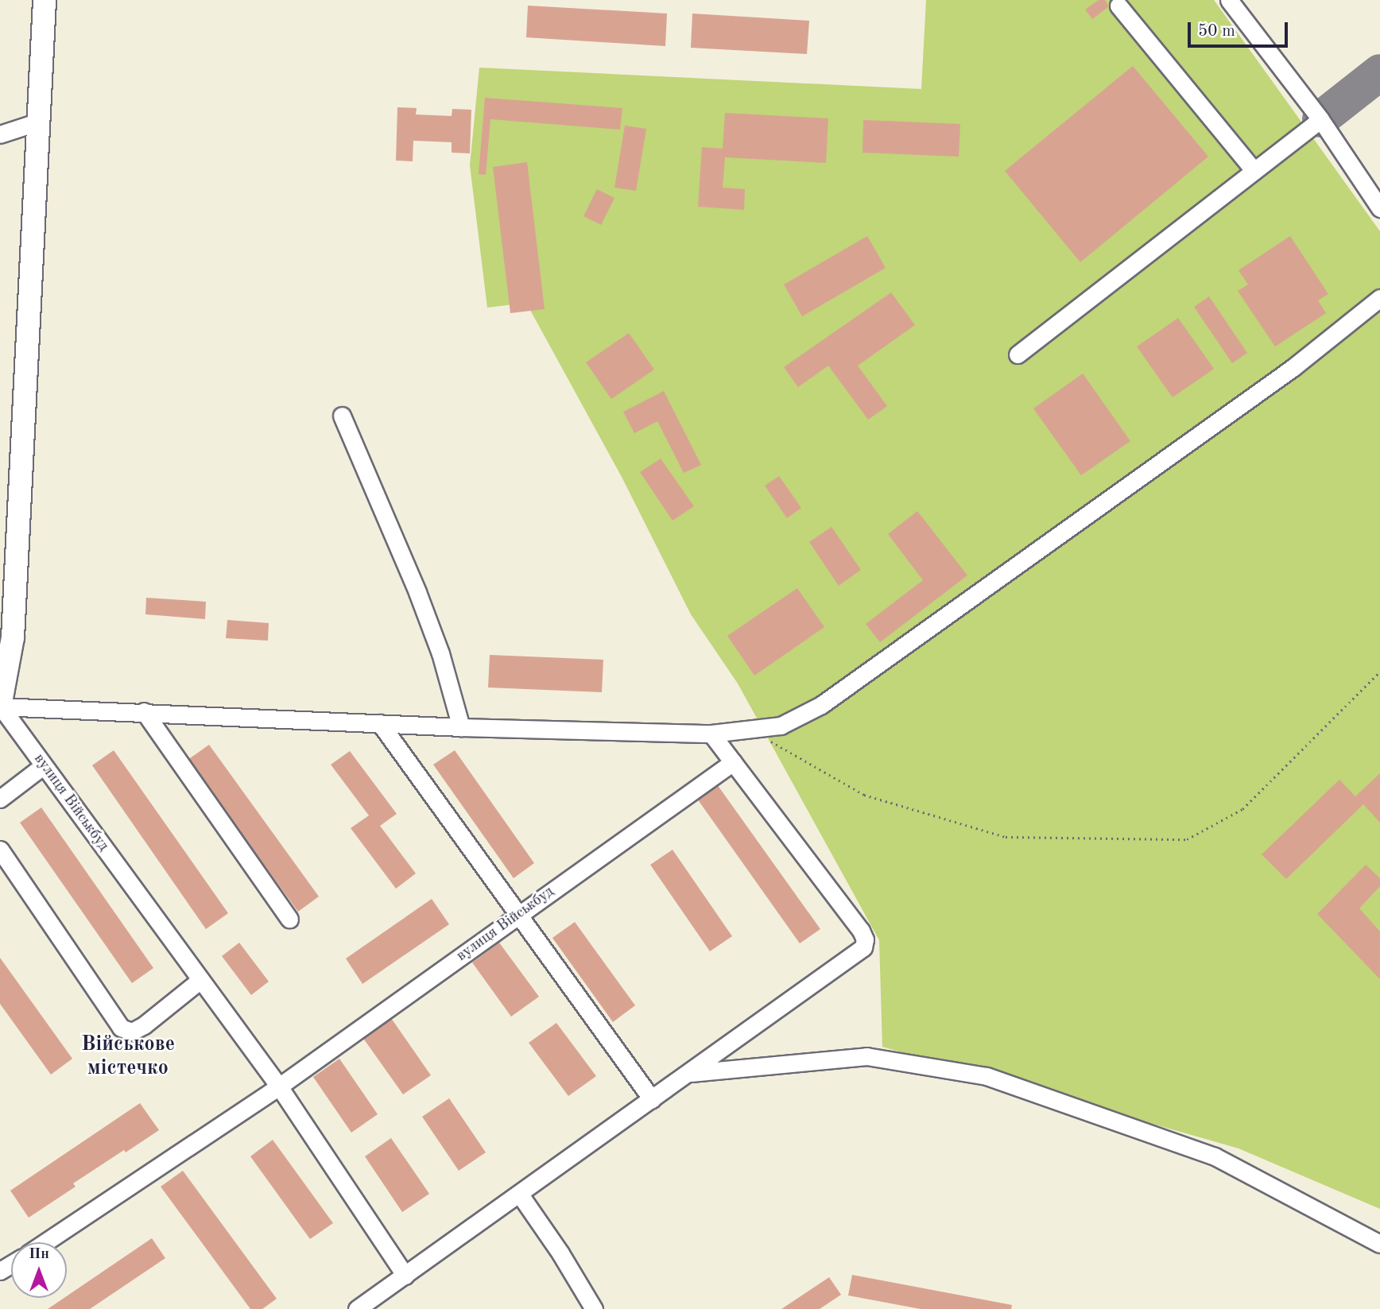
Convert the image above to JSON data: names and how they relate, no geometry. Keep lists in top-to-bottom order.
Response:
{
  "streets": {
    "street": ["вулиця Військбуд"]
  },
  "districts": ["Військове містечко"],
  "scale_bar": "50 m",
  "north": "top"
}
